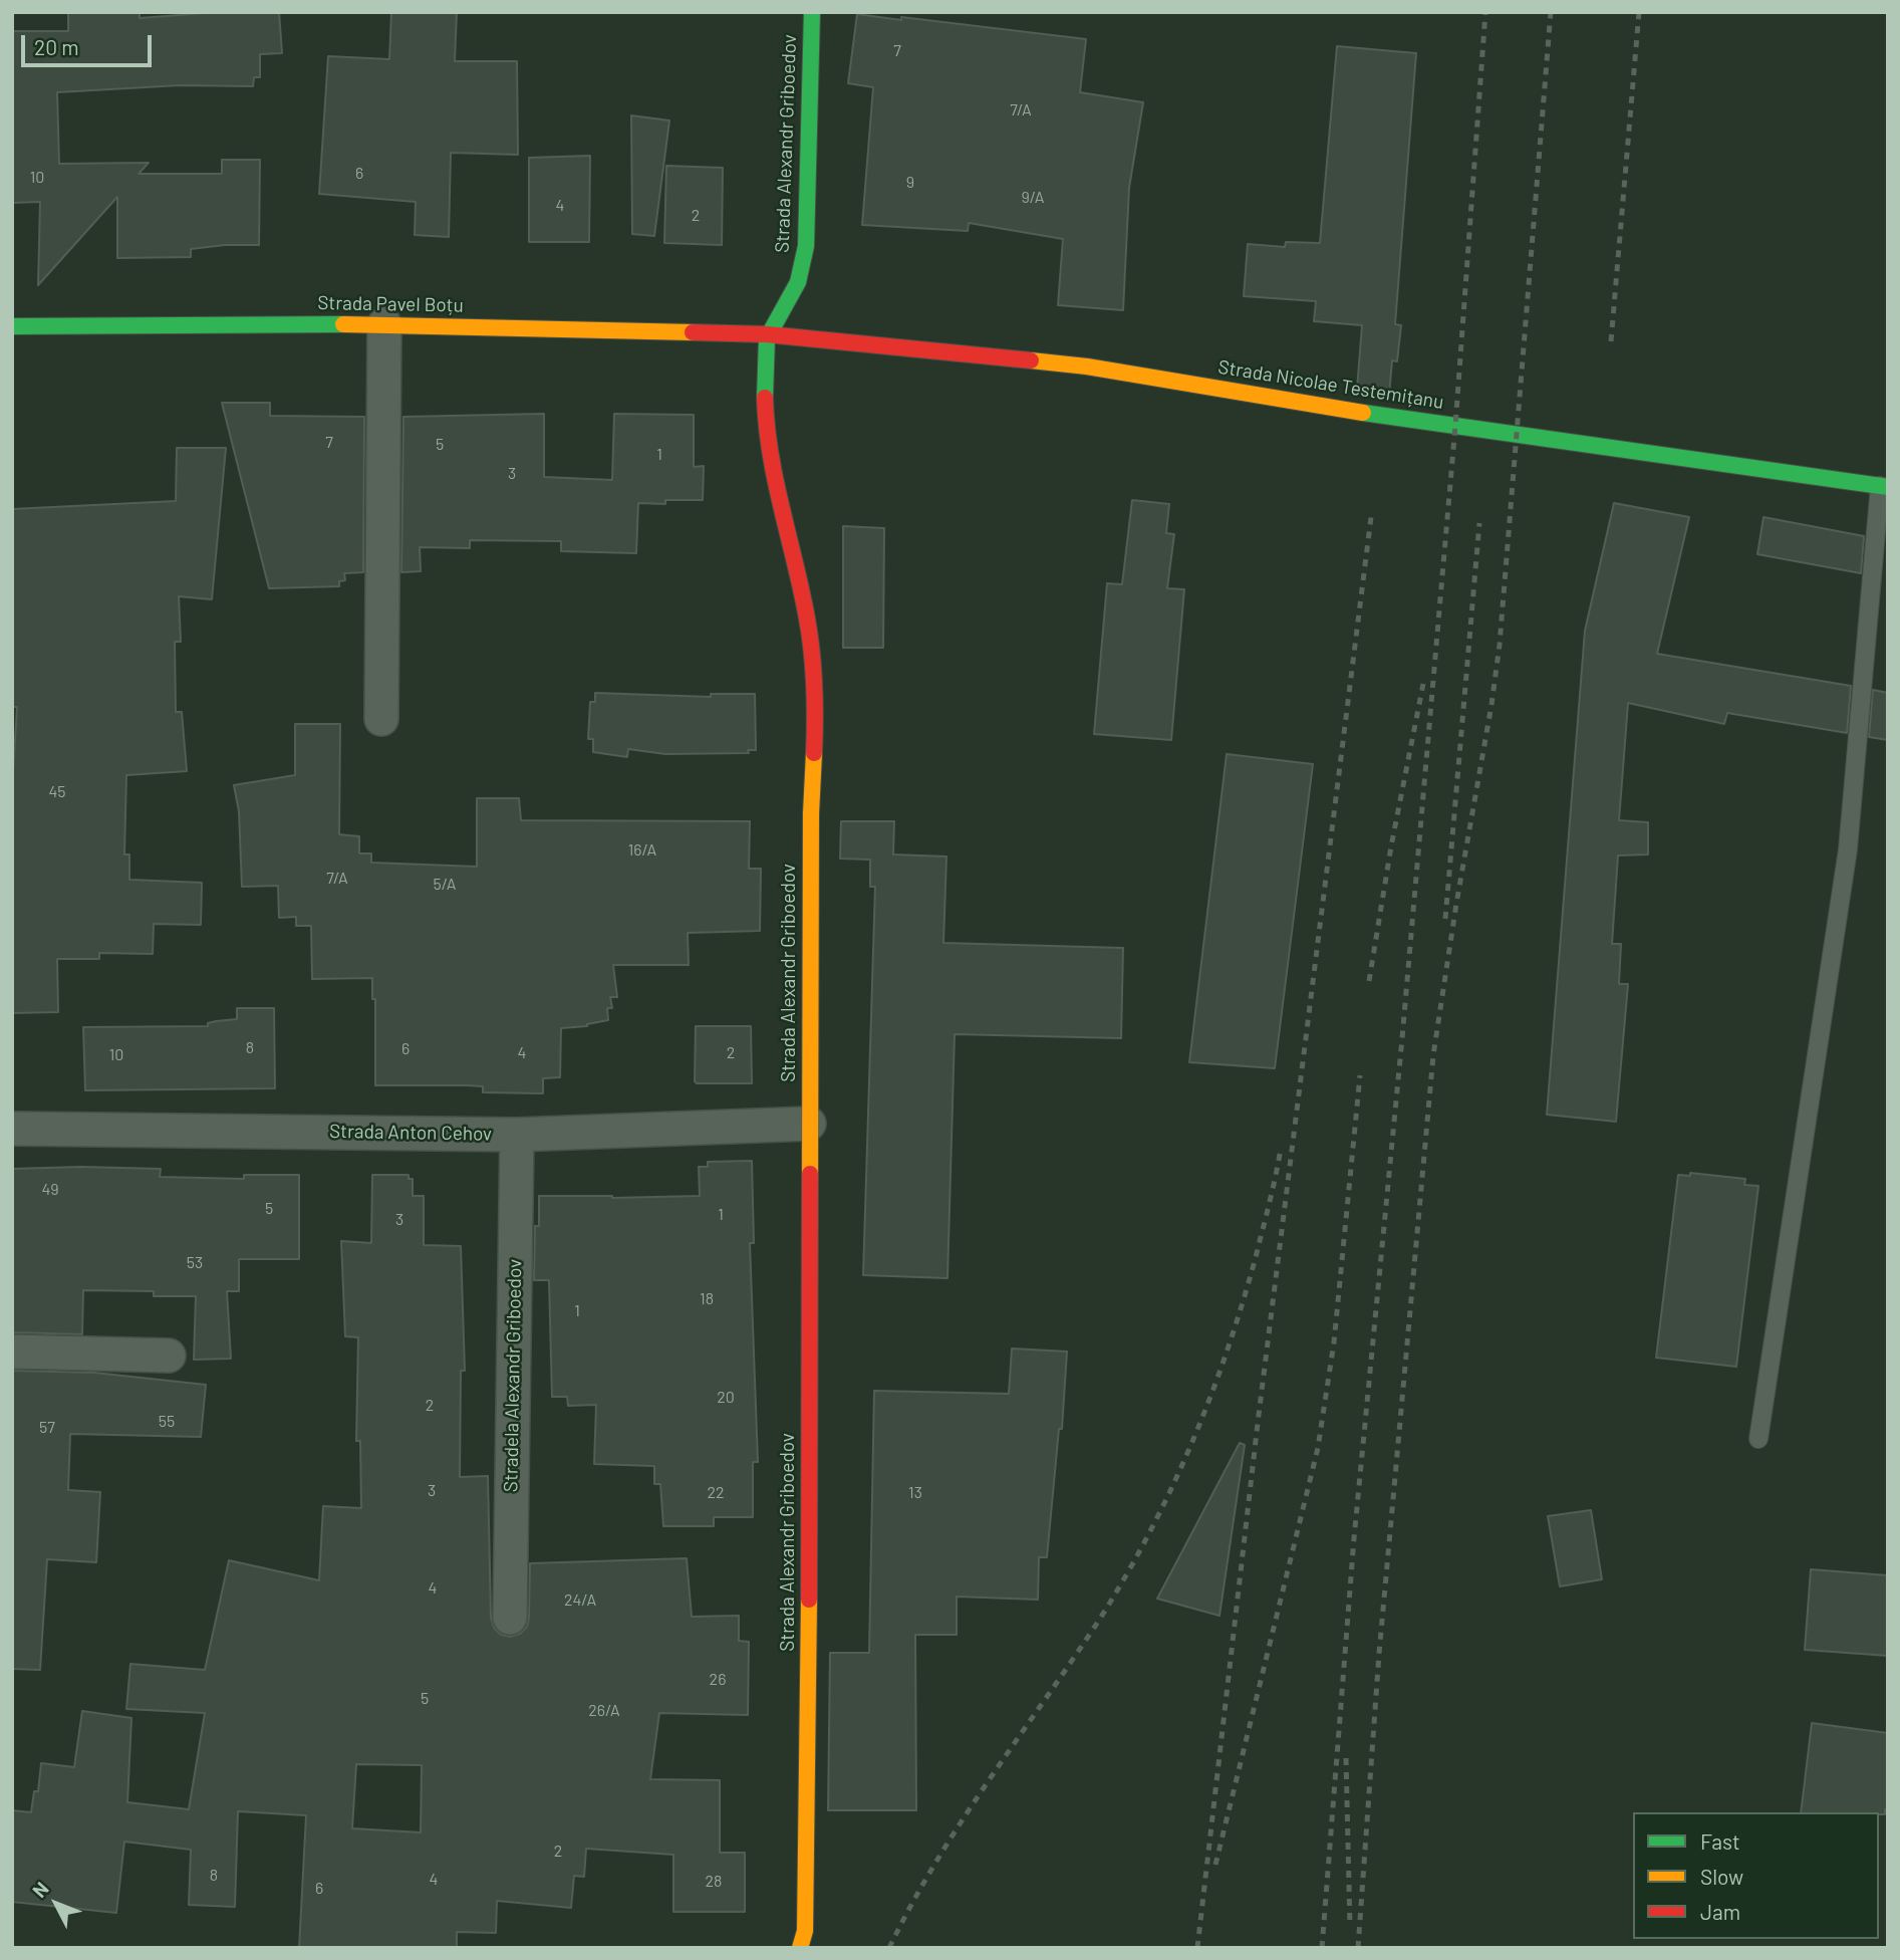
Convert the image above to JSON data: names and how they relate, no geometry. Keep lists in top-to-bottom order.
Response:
{
  "streets": {
    "street": [
      "Strada Alexandr Griboedov",
      "Strada Pavel Boțu",
      "Strada Nicolae Testemițanu",
      "Strada Anton Cehov",
      "Stradela Alexandr Griboedov"
    ]
  },
  "crossings": [
    ["Strada Alexandr Griboedov", "Strada Pavel Boțu"],
    ["Strada Alexandr Griboedov", "Strada Nicolae Testemițanu"],
    ["Strada Alexandr Griboedov", "Strada Anton Cehov"],
    ["Strada Pavel Boțu", "Strada Nicolae Testemițanu"],
    ["Strada Anton Cehov", "Stradela Alexandr Griboedov"]
  ],
  "house_numbers": [
    "7",
    "7/A",
    "6",
    "10",
    "9",
    "9/A",
    "4",
    "2",
    "7",
    "5",
    "1",
    "3",
    "45",
    "16/A",
    "7/A",
    "5/A",
    "8",
    "6",
    "4",
    "2",
    "10",
    "49",
    "5",
    "1",
    "3",
    "53",
    "18",
    "1",
    "20",
    "2",
    "55",
    "57",
    "3",
    "22",
    "13",
    "4",
    "24/A",
    "26",
    "5",
    "26/A",
    "2",
    "8",
    "4",
    "28",
    "6"
  ],
  "legend": ["Fast", "Slow", "Jam"],
  "scale_bar": "20 m",
  "north": "top left"
}
